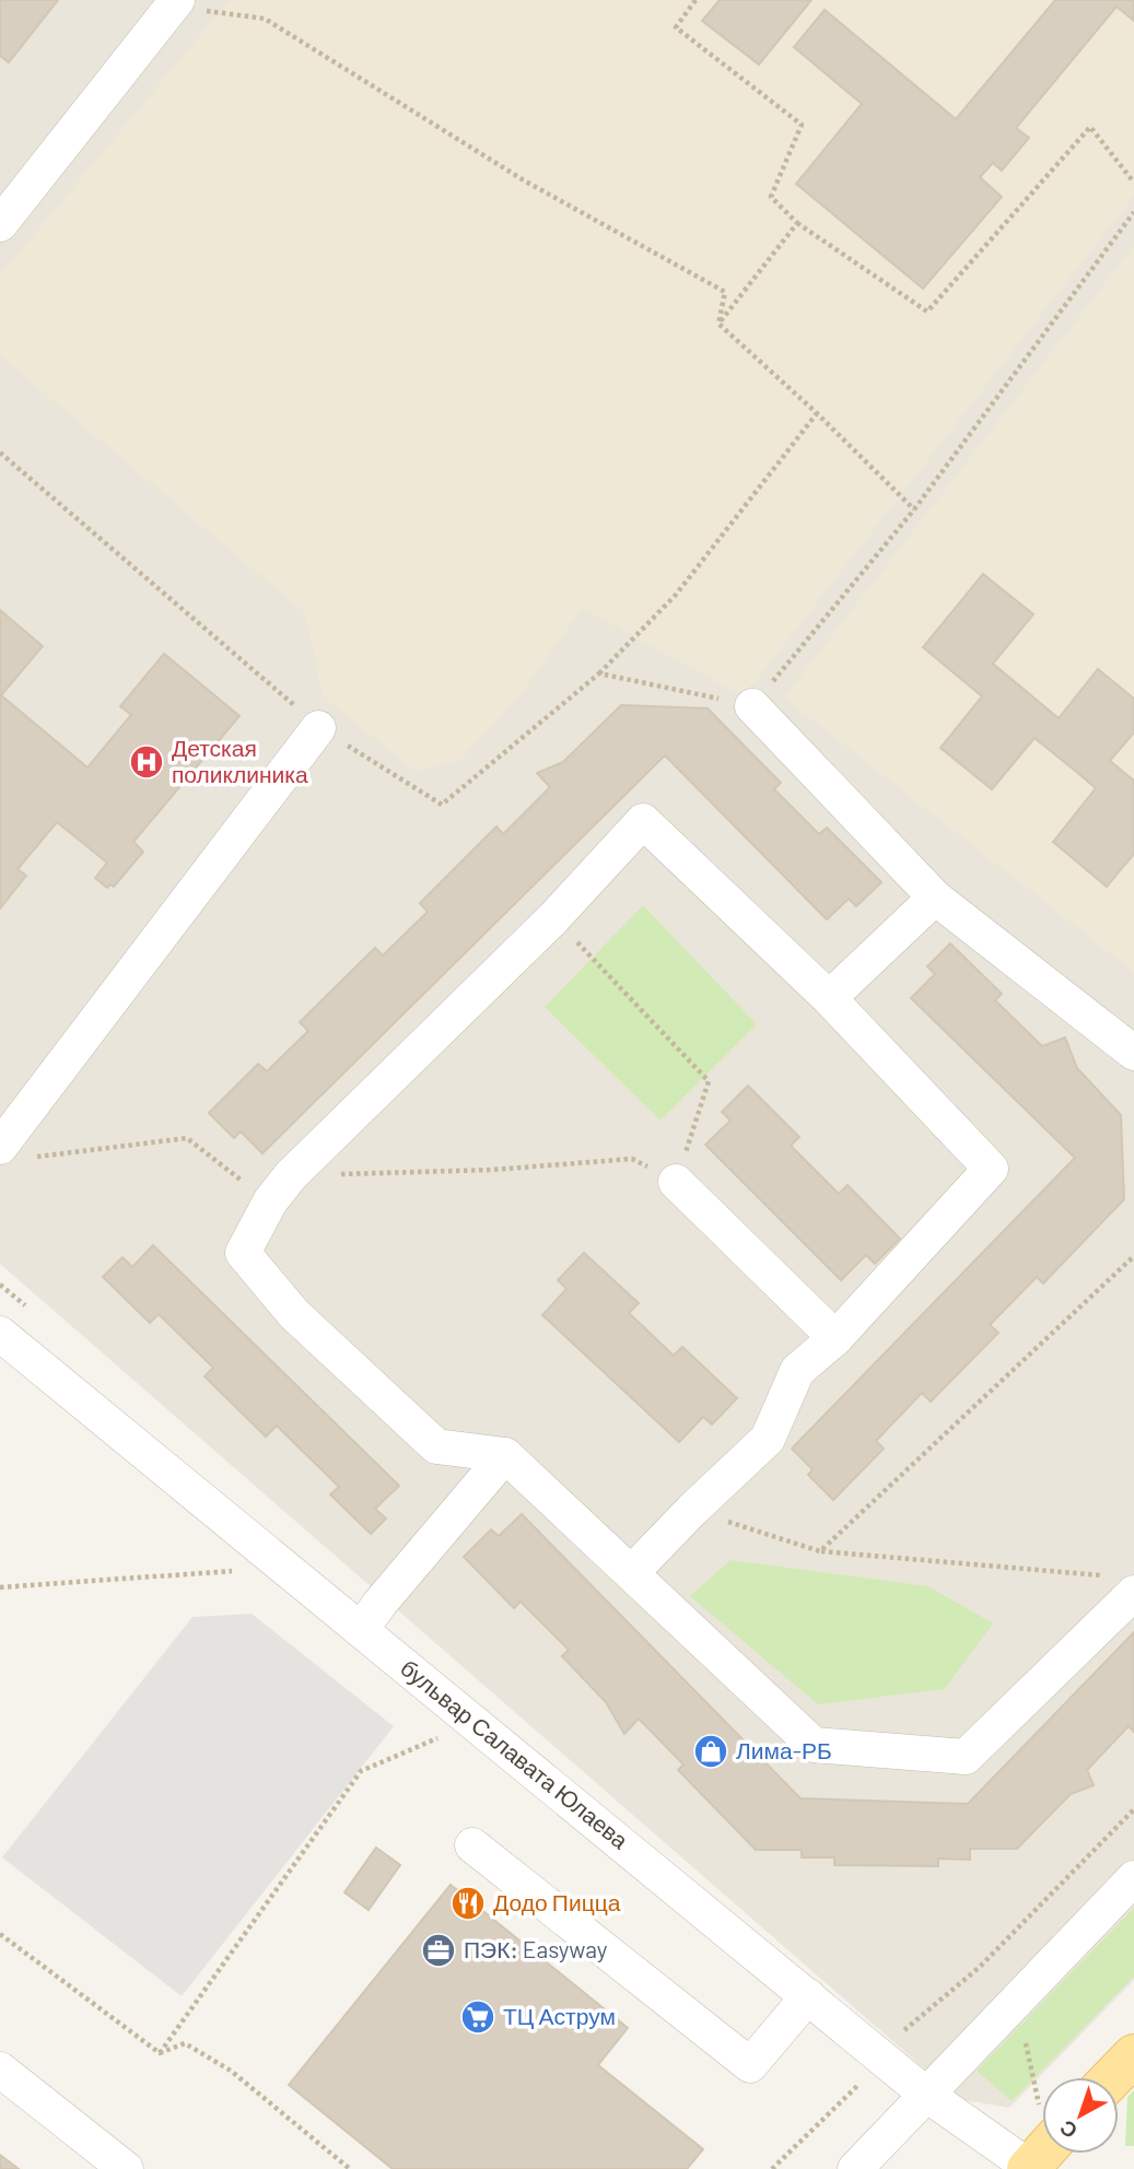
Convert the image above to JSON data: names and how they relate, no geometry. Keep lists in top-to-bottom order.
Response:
{
  "streets": {
    "street": ["бульвар Салавата Юлаева"]
  },
  "places": {
    "hospital": ["Детская поликлиника"],
    "shop": ["Лима-РБ"],
    "restaurant": ["Додо Пицца"],
    "office": ["ПЭК: Easyway"],
    "supermarket": ["ТЦ Аструм"]
  },
  "north": "bottom left"
}
